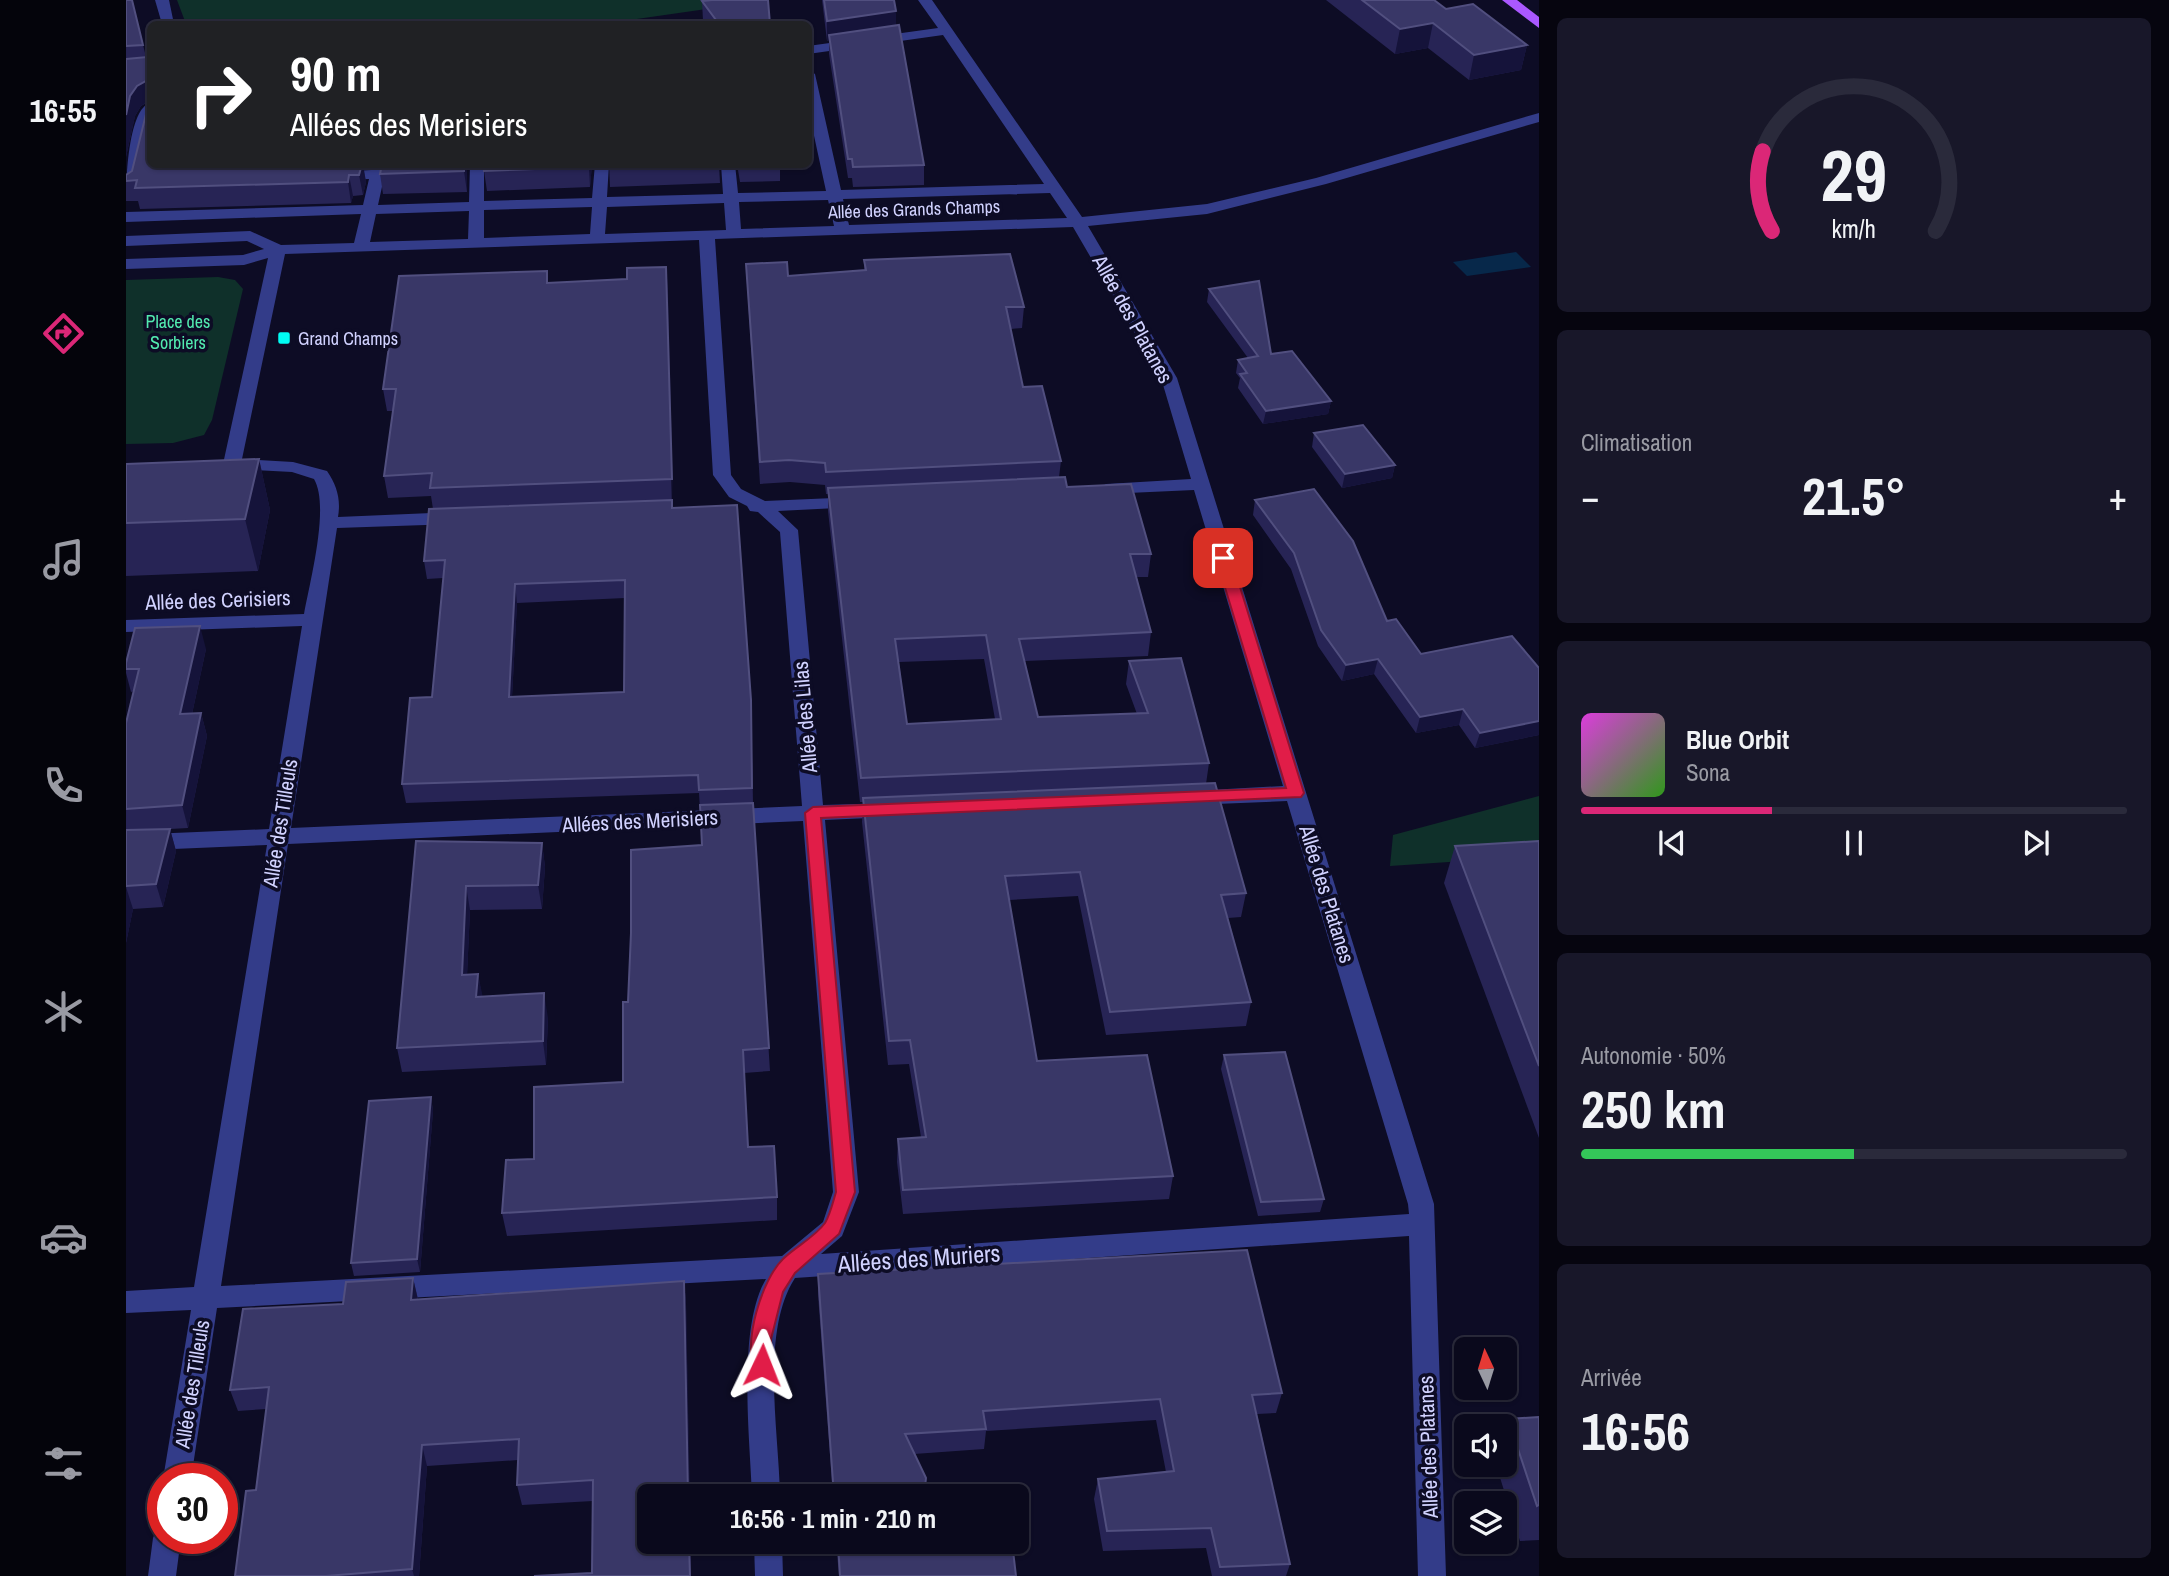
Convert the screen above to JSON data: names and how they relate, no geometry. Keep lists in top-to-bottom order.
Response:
{
  "streets": {
    "street": [
      "Allée des Grands Champs",
      "Allée des Platanes",
      "Allée des Cerisiers",
      "Allée des Lilas",
      "Allées des Merisiers",
      "Allée des Tilleuls",
      "Allées des Muriers"
    ]
  },
  "crossings": [
    ["Allée des Grands Champs", "Allée des Platanes"],
    ["Allée des Grands Champs", "Allée des Lilas"],
    ["Allée des Grands Champs", "Allée des Tilleuls"],
    ["Allée des Platanes", "Allées des Muriers"],
    ["Allée des Cerisiers", "Allée des Tilleuls"],
    ["Allée des Lilas", "Allées des Merisiers"],
    ["Allée des Lilas", "Allées des Muriers"],
    ["Allées des Merisiers", "Allée des Tilleuls"],
    ["Allée des Tilleuls", "Allées des Muriers"]
  ],
  "parks": ["Place des Sorbiers"],
  "places": {
    "transit": ["Grand Champs"]
  },
  "north": "top",
  "page": {
    "tabs": "16:55",
    "turn": ["90 m", "Allées des Merisiers"],
    "tile": [
      "Climatisation",
      ["Autonomie · 50%", "250 km"],
      ["Arrivée", "16:56"]
    ],
    "heat": ["−", "21.5°", "+"],
    "song": ["Blue Orbit", "Sona"],
    "limit": "30",
    "trip": "16:56 · 1 min · 210 m",
    "gauge": ["29", "km/h"]
  }
}
